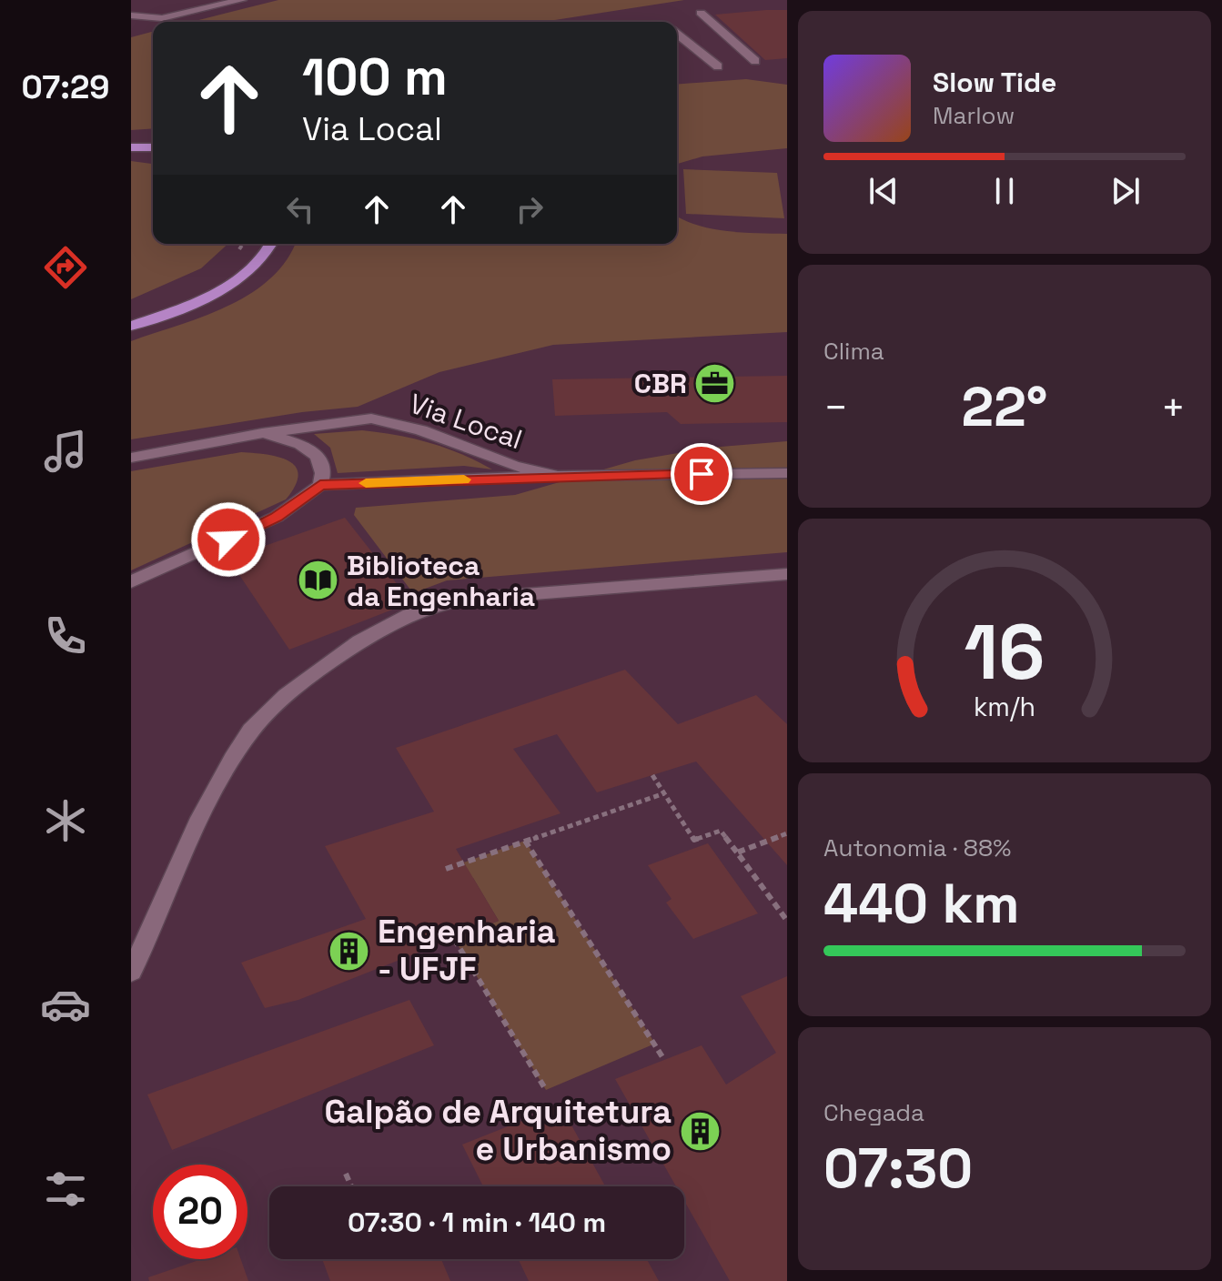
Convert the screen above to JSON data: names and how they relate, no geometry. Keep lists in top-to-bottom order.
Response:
{
  "streets": {
    "lane": ["Via Local"]
  },
  "places": {
    "office": ["CBR"],
    "library": ["Biblioteca da Engenharia"],
    "building": ["Engenharia - UFJF", "Galpão de Arquitetura e Urbanismo"]
  },
  "page": {
    "tabs": "07:29",
    "turn": ["100 m", "Via Local"],
    "song": ["Slow Tide", "Marlow"],
    "tile": [
      "Clima",
      ["Autonomia · 88%", "440 km"],
      ["Chegada", "07:30"]
    ],
    "heat": ["−", "22°", "+"],
    "limit": "20",
    "trip": "07:30 · 1 min · 140 m",
    "gauge": ["16", "km/h"]
  }
}
